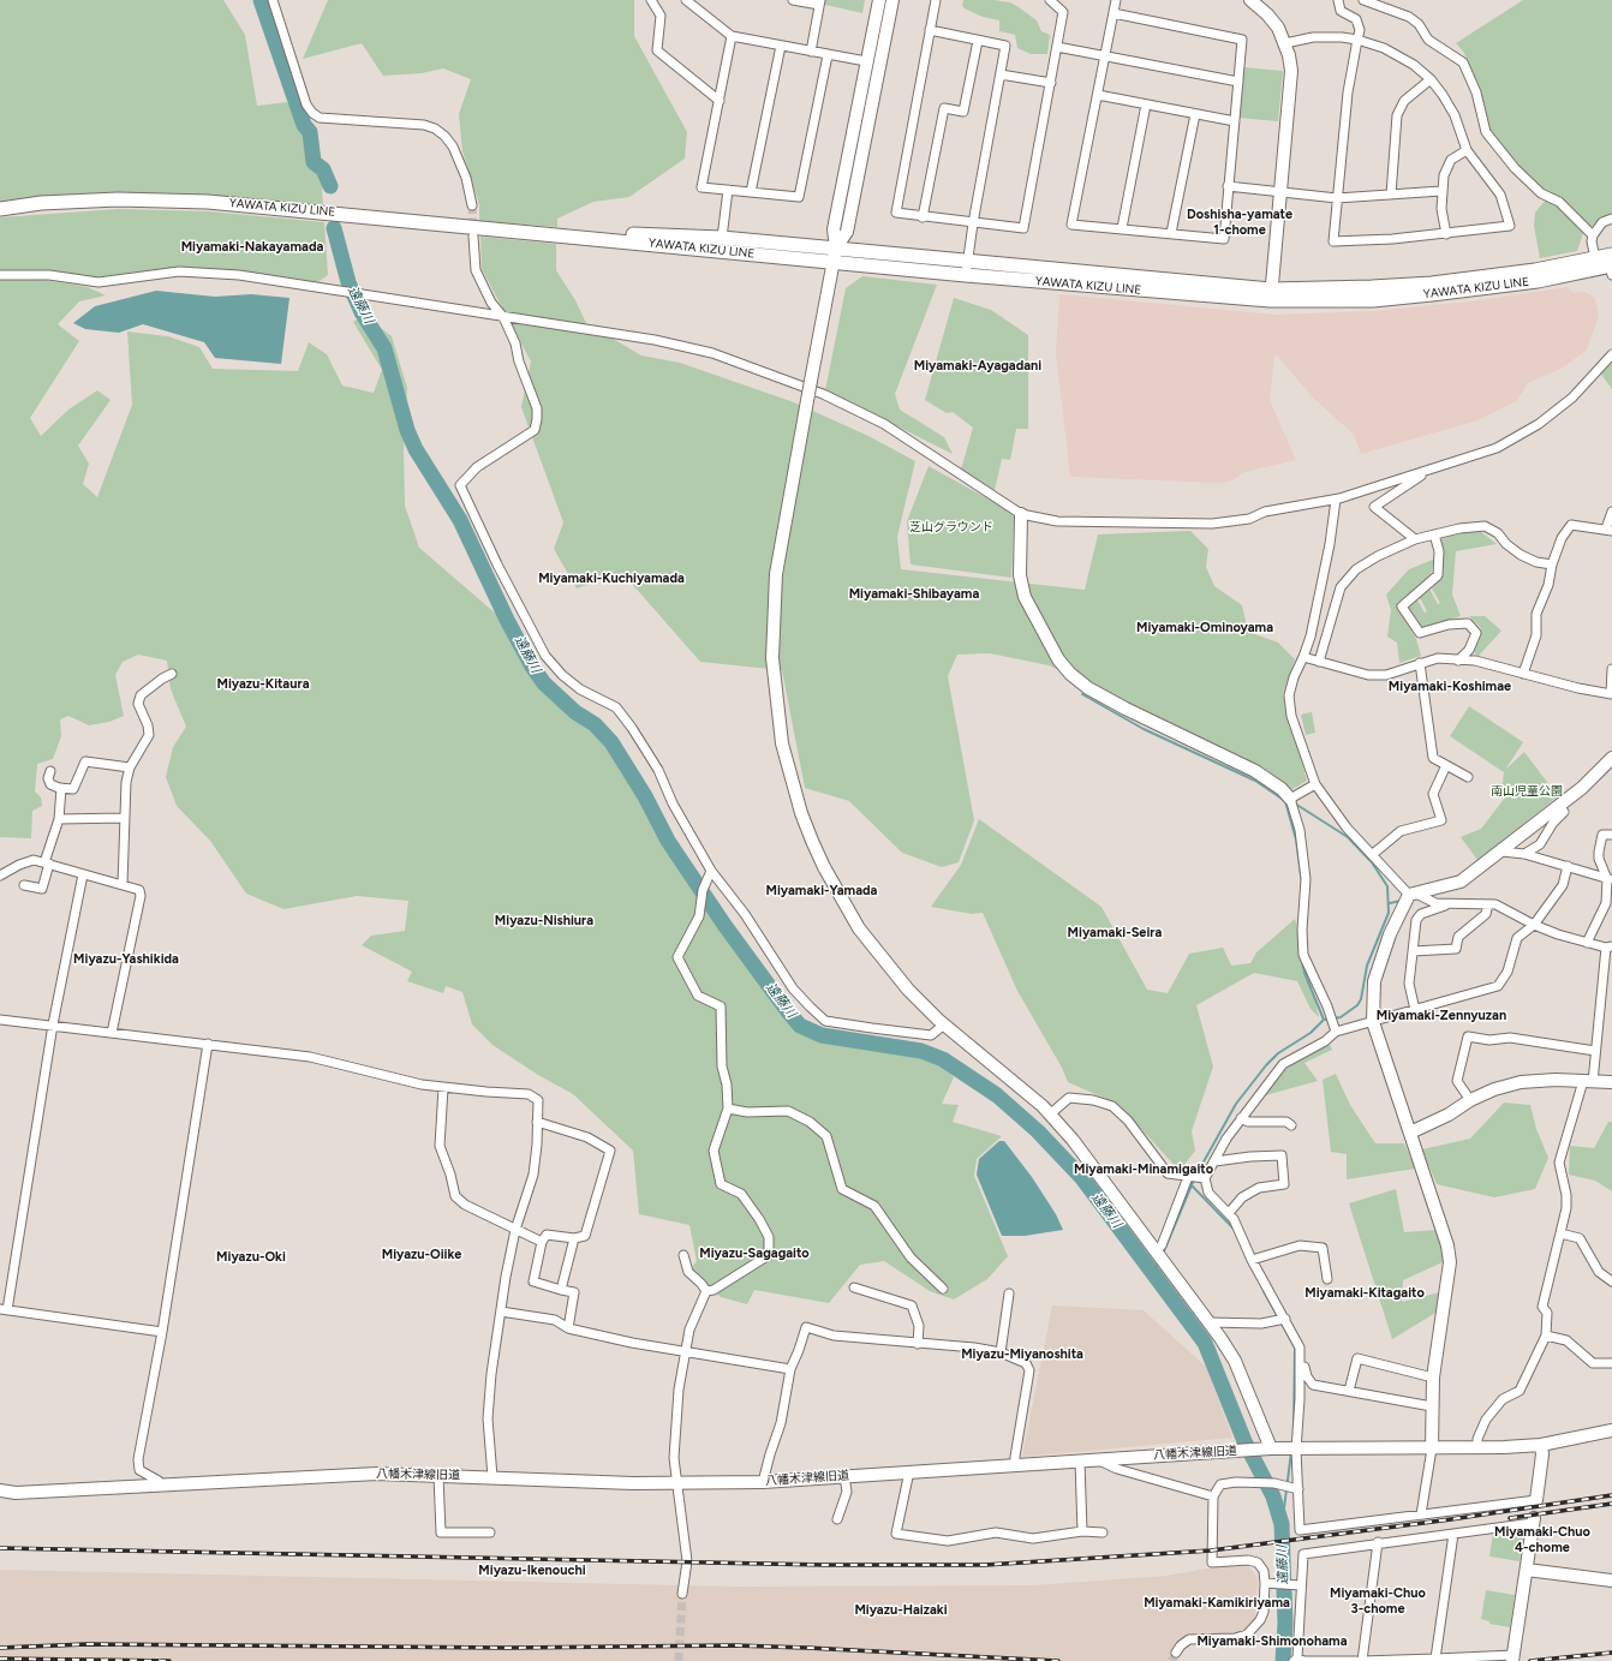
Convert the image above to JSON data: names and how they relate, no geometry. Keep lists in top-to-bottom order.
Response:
{
  "streets": {
    "main road": ["YAWATA KIZU LINE"],
    "street": ["八幡木津線旧道"]
  },
  "districts": [
    "Doshisha-yamate 1-chome",
    "Miyamaki-Nakayamada",
    "Miyamaki-Ayagadani",
    "Miyamaki-Kuchiyamada",
    "Miyamaki-Shibayama",
    "Miyamaki-Ominoyama",
    "Miyazu-Kitaura",
    "Miyamaki-Koshimae",
    "Miyamaki-Yamada",
    "Miyazu-Nishiura",
    "Miyamaki-Seira",
    "Miyazu-Yashikida",
    "Miyamaki-Zennyuzan",
    "Miyamaki-Minamigaito",
    "Miyazu-Sagagaito",
    "Miyazu-Oiike",
    "Miyazu-Oki",
    "Miyamaki-Kitagaito",
    "Miyazu-Miyanoshita",
    "Miyamaki-Chuo 4-chome",
    "Miyazu-Ikenouchi",
    "Miyamaki-Chuo 3-chome",
    "Miyamaki-Kamikiriyama",
    "Miyazu-Haizaki",
    "Miyamaki-Shimonohama"
  ],
  "water": ["遠藤川"],
  "parks": ["芝山グラウンド", "南山児童公園"]
}
